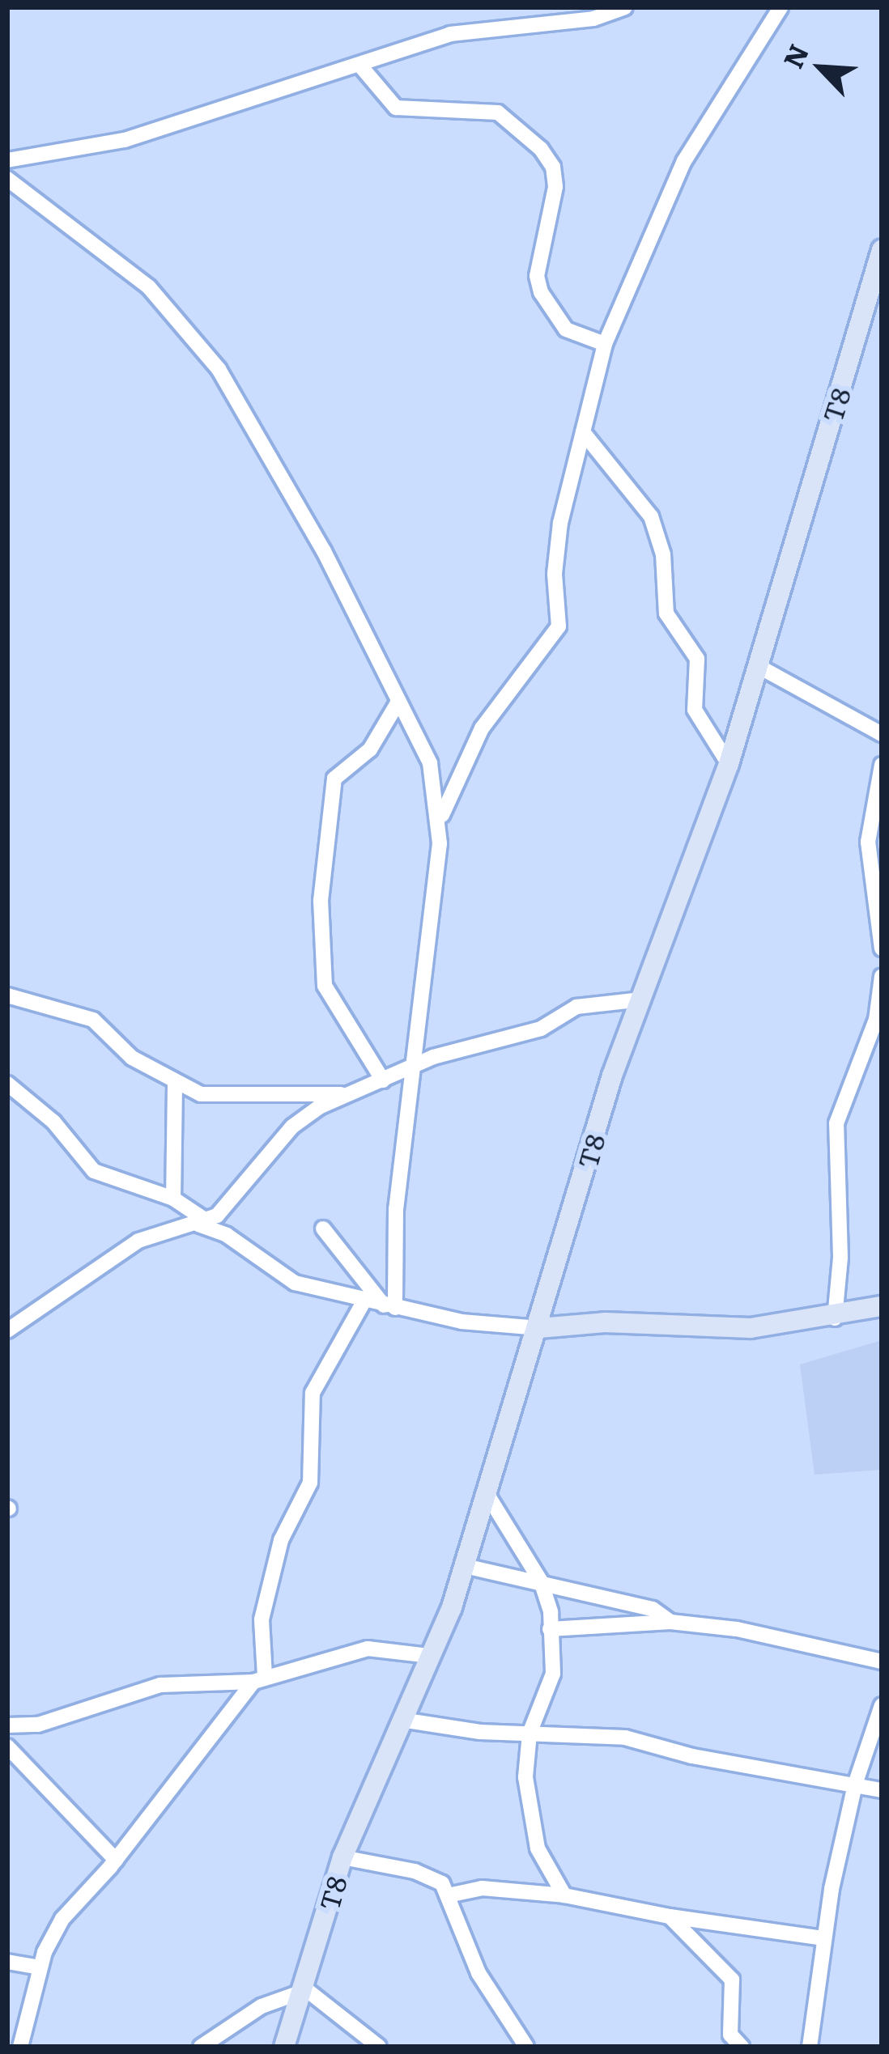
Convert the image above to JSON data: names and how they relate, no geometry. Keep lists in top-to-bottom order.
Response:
{
  "streets": {
    "street": ["T8"]
  },
  "north": "top left"
}
